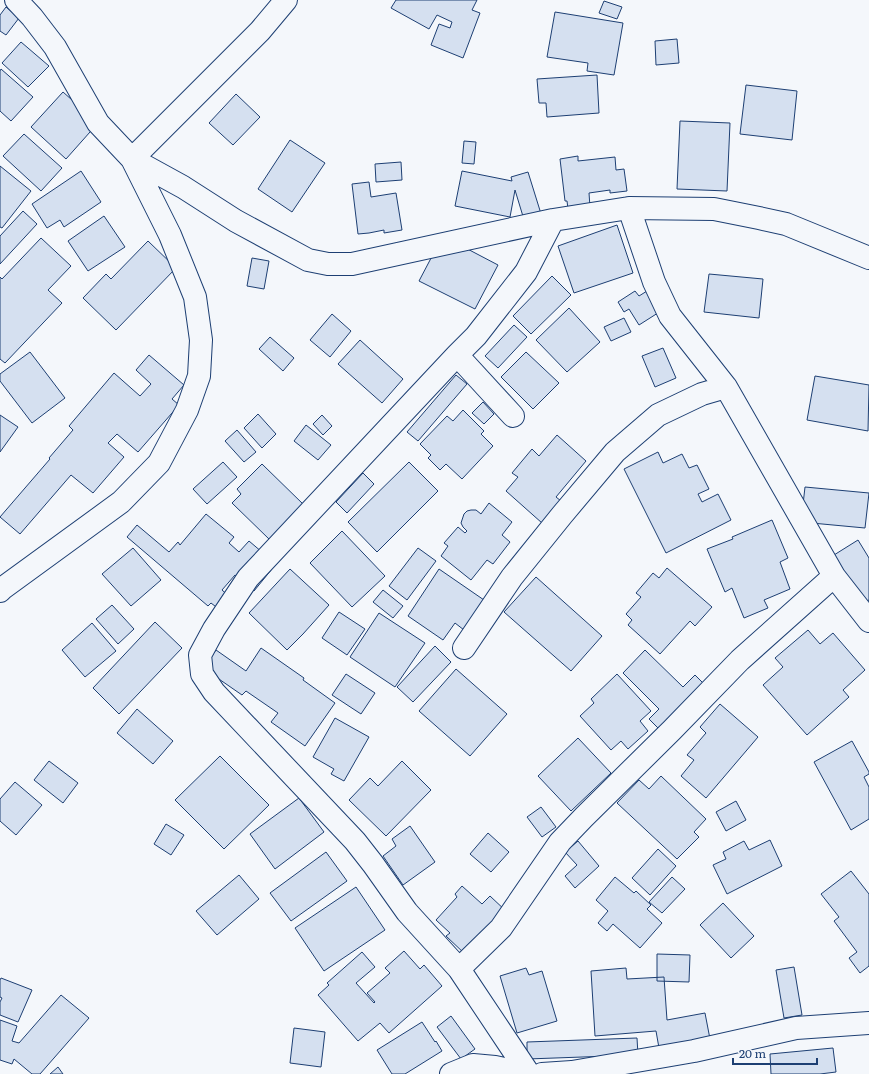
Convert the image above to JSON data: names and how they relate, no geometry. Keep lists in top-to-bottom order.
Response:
{
  "scale_bar": "20 m"
}
